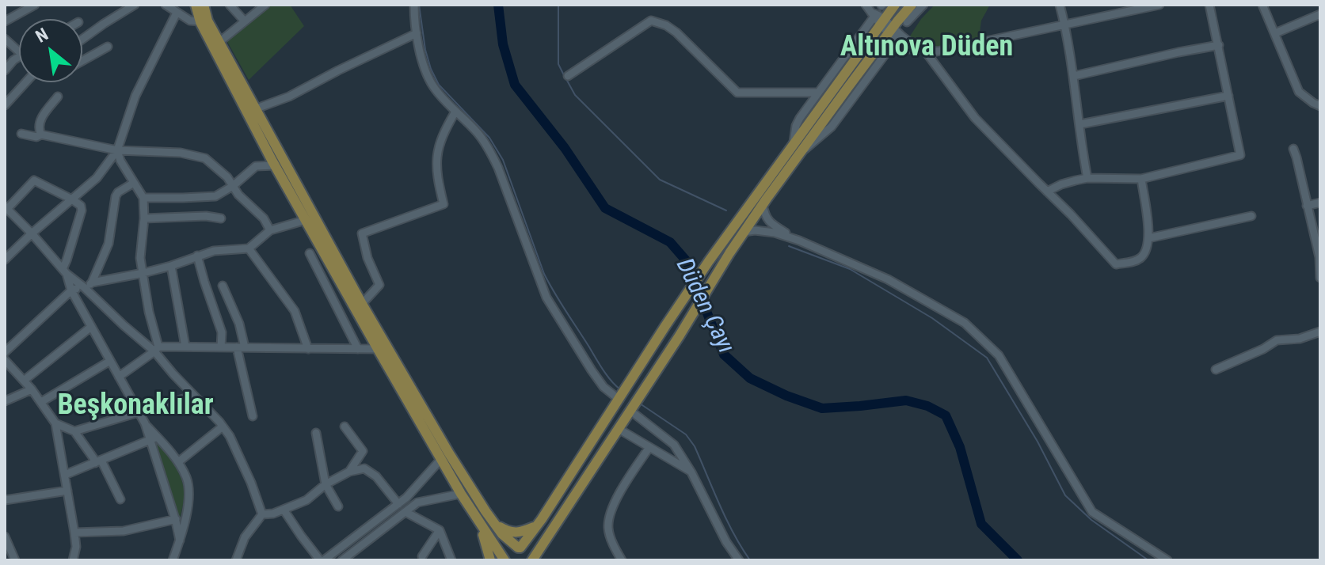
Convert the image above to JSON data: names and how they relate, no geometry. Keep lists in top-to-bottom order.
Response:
{
  "districts": ["Altınova Düden", "Beşkonaklılar"],
  "water": ["Düden Çayı"],
  "north": "top left"
}
